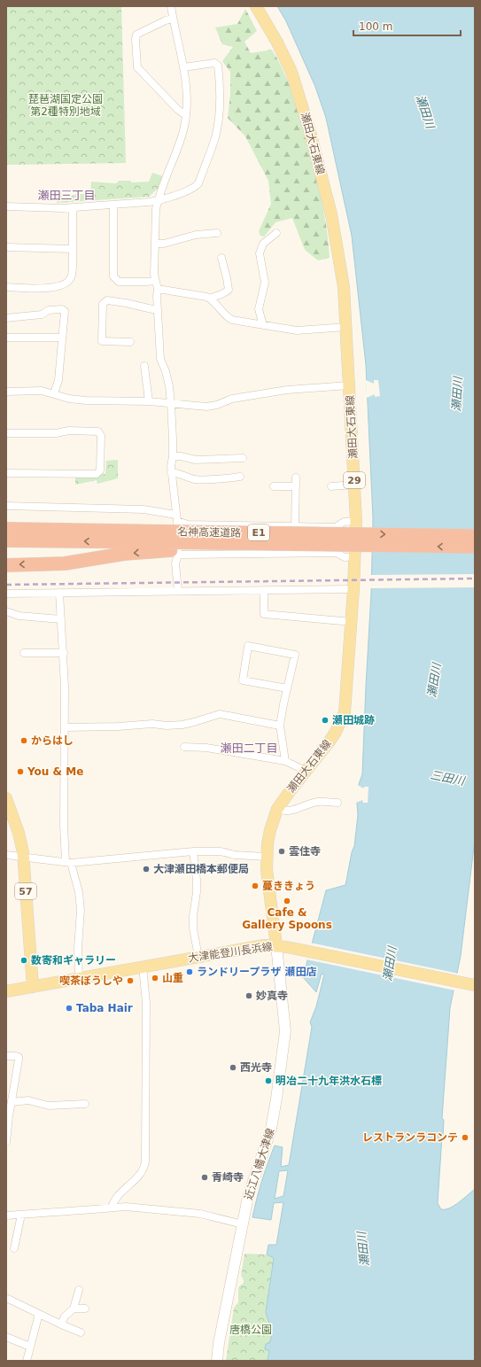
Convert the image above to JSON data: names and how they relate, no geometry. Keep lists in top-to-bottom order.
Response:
{
  "streets": {
    "highway": ["名神高速道路", "E1"],
    "main road": [
      "瀬田大石東線",
      "29",
      "57",
      "大津能登川長浜線",
      "近江八幡大津線"
    ]
  },
  "crossings": [
    ["瀬田大石東線", "大津能登川長浜線"],
    ["瀬田大石東線", "近江八幡大津線"],
    ["57", "大津能登川長浜線"],
    ["大津能登川長浜線", "近江八幡大津線"]
  ],
  "districts": ["瀬田三丁目", "瀬田二丁目"],
  "water": ["瀬田川", "三田川"],
  "parks": ["琵琶湖国定公園 第2種特別地域", "唐橋公園"],
  "places": [
    "瀬田城跡",
    "からはし",
    "You & Me",
    "雲住寺",
    "大津瀬田橋本郵便局",
    "蔓ききょう",
    "Cafe & Gallery Spoons",
    "数寄和ギャラリー",
    "ランドリープラザ 瀬田店",
    "山重",
    "喫茶ぼうしや",
    "妙真寺",
    "Taba Hair",
    "西光寺",
    "明冶二十九年洪水石標",
    "レストランラコンテ",
    "青崎寺"
  ],
  "scale_bar": "100 m"
}
